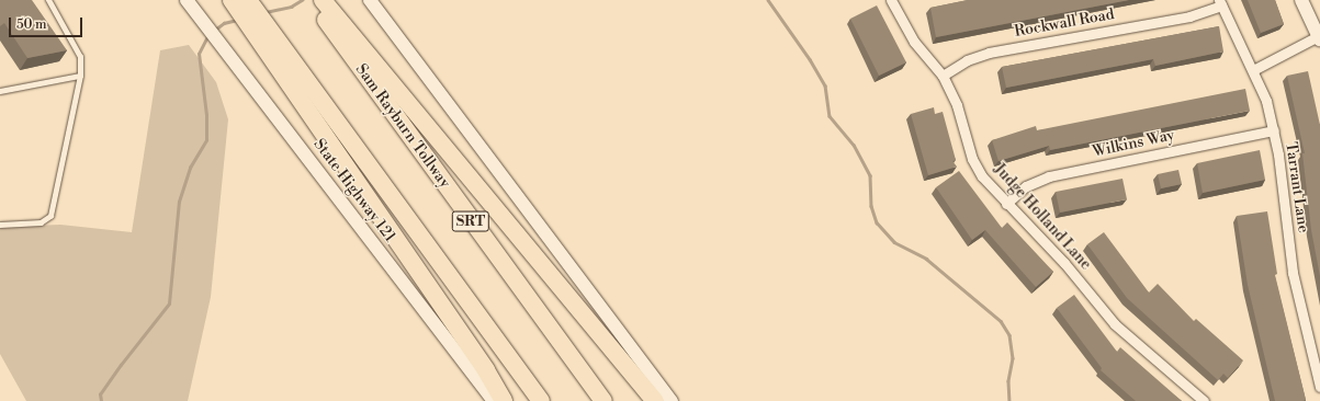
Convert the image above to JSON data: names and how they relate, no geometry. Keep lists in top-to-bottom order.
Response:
{
  "streets": {
    "highway": ["Sam Rayburn Tollway", "SRT"],
    "main road": ["State Highway 121"],
    "street": [
      "Rockwall Road",
      "Wilkins Way",
      "Tarrant Lane",
      "Judge Holland Lane"
    ]
  },
  "crossings": [
    ["Rockwall Road", "Tarrant Lane"],
    ["Rockwall Road", "Judge Holland Lane"],
    ["Wilkins Way", "Tarrant Lane"],
    ["Wilkins Way", "Judge Holland Lane"]
  ],
  "scale_bar": "50 m"
}
